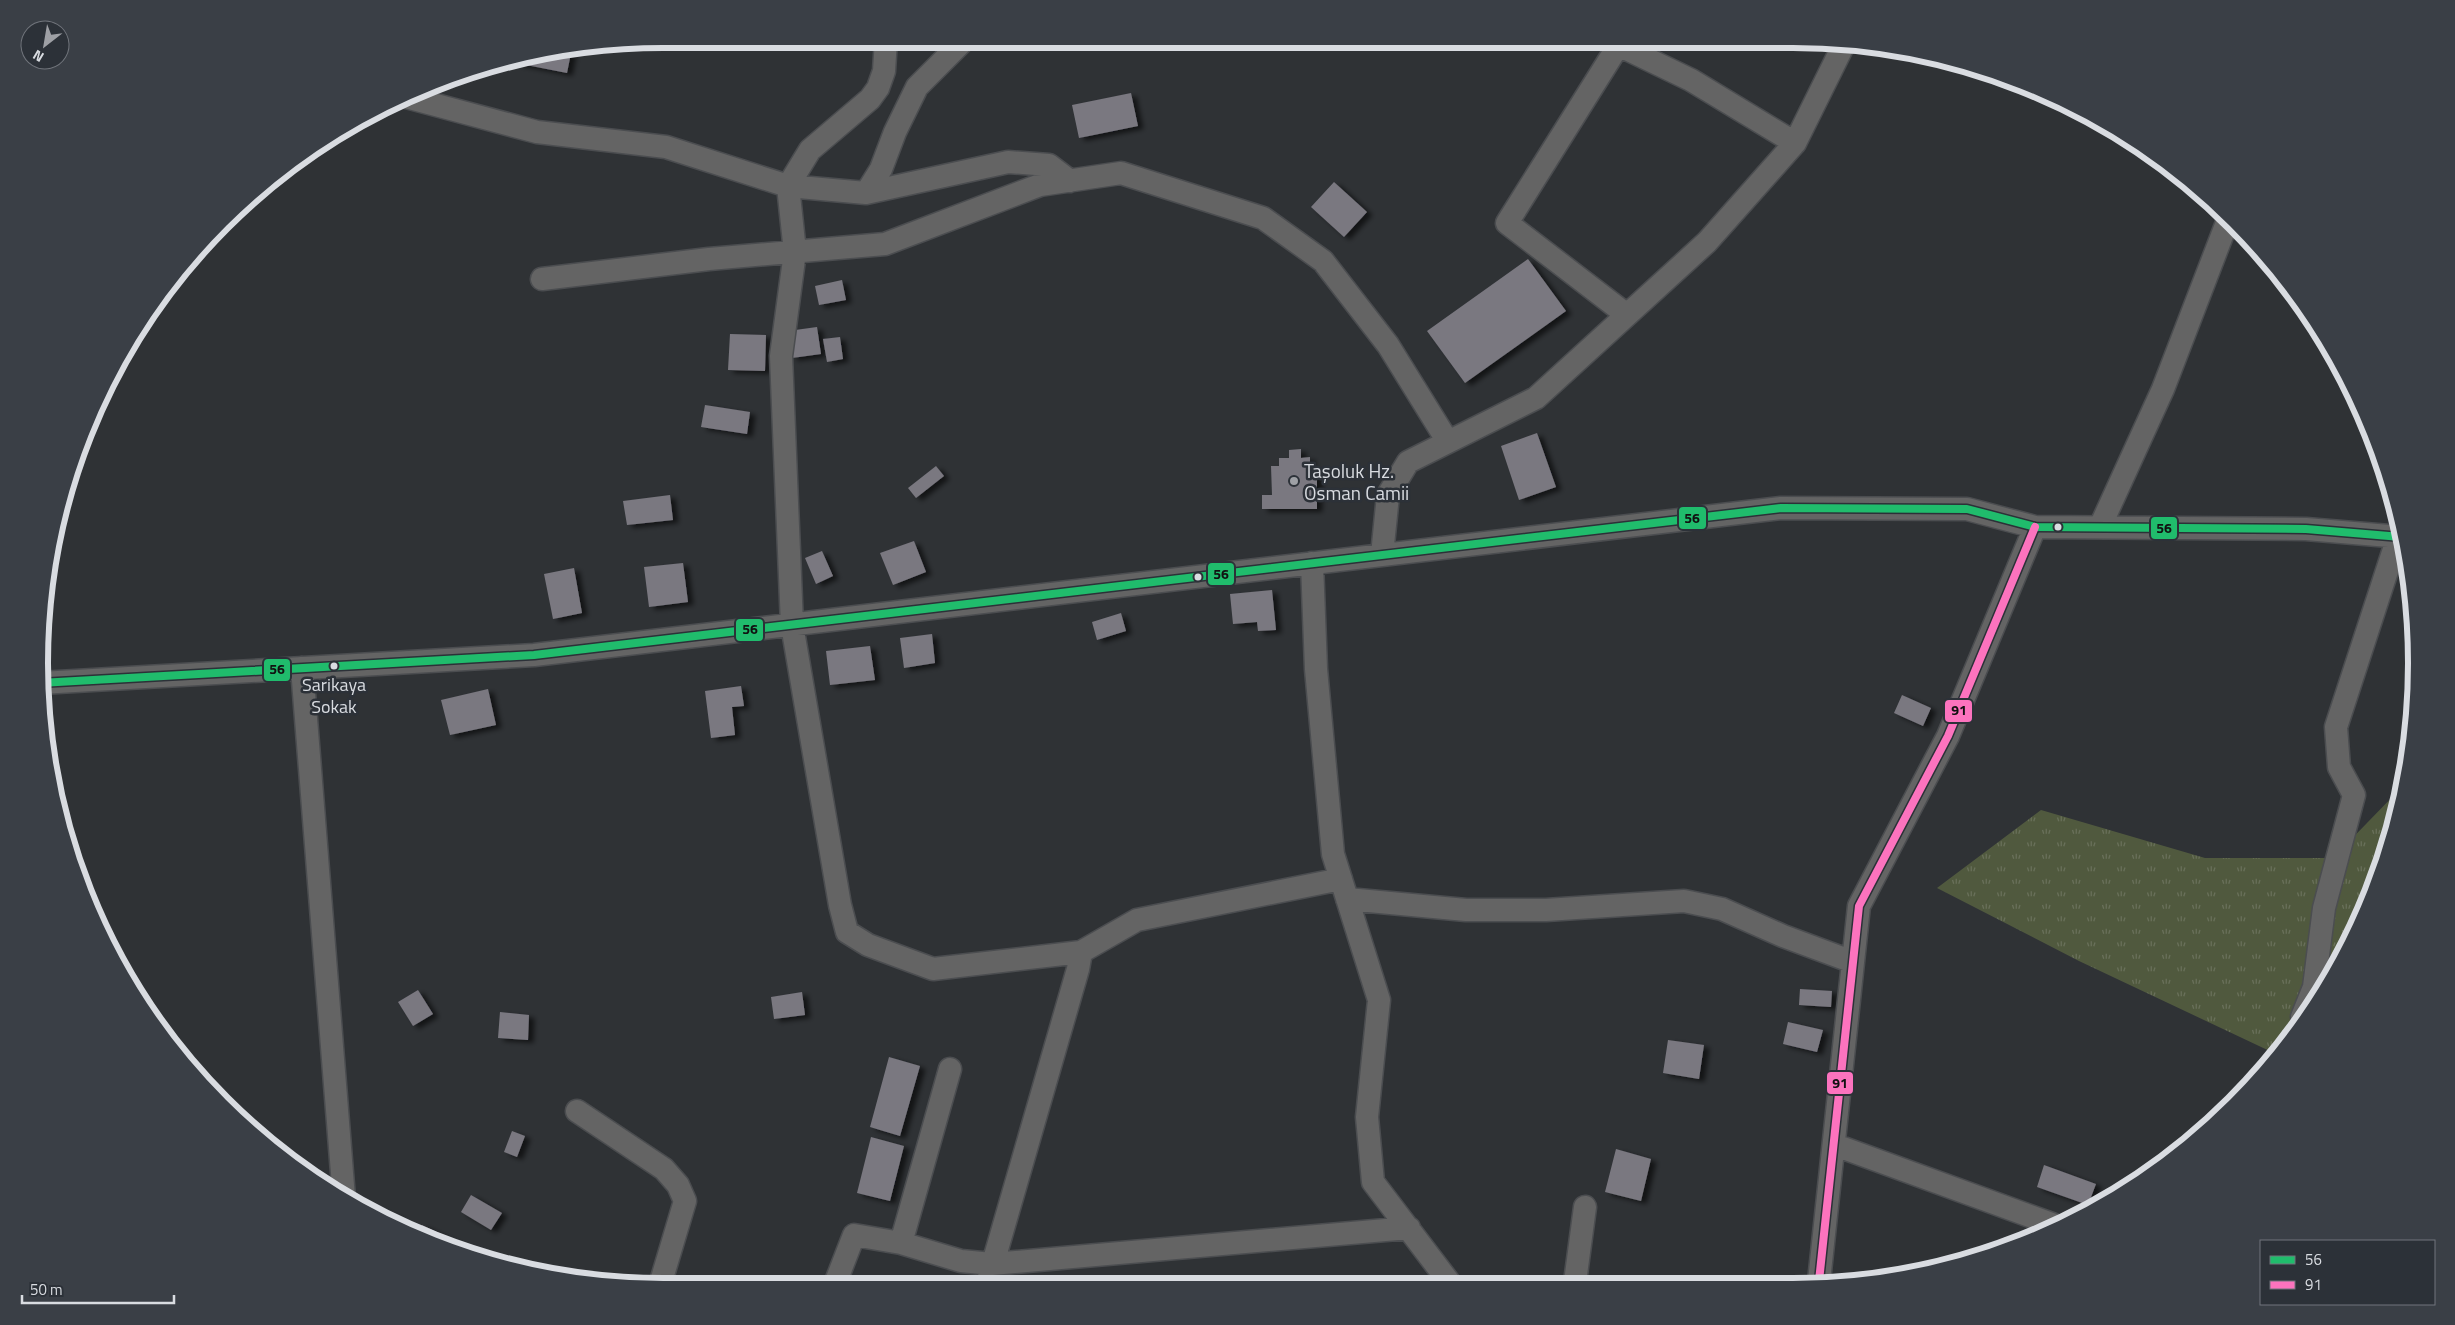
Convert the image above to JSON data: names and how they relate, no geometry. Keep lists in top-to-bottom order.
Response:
{
  "places": ["Taşoluk Hz. Osman Camii", "Sarikaya Sokak"],
  "lines": ["transit line 56", "transit line 91"],
  "legend": ["56", "91"],
  "scale_bar": "50 m",
  "north": "bottom left"
}
